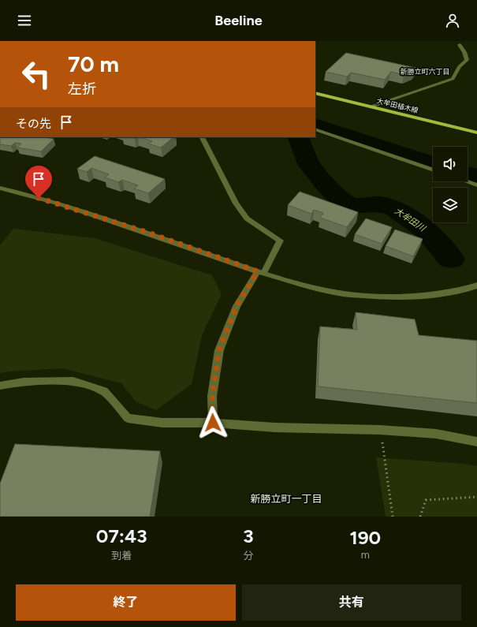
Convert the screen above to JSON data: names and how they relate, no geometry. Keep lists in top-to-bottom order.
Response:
{
  "streets": {
    "main road": ["大牟田植木線"]
  },
  "districts": ["新勝立町六丁目", "新勝立町一丁目"],
  "water": ["大牟田川"],
  "page": {
    "header": "Beeline",
    "turn": ["70 m", "左折"],
    "then": "その先",
    "eta": [
      "07:43",
      "到着",
      "3",
      "分",
      "190",
      "m"
    ],
    "buttons": ["終了", "共有"]
  }
}
